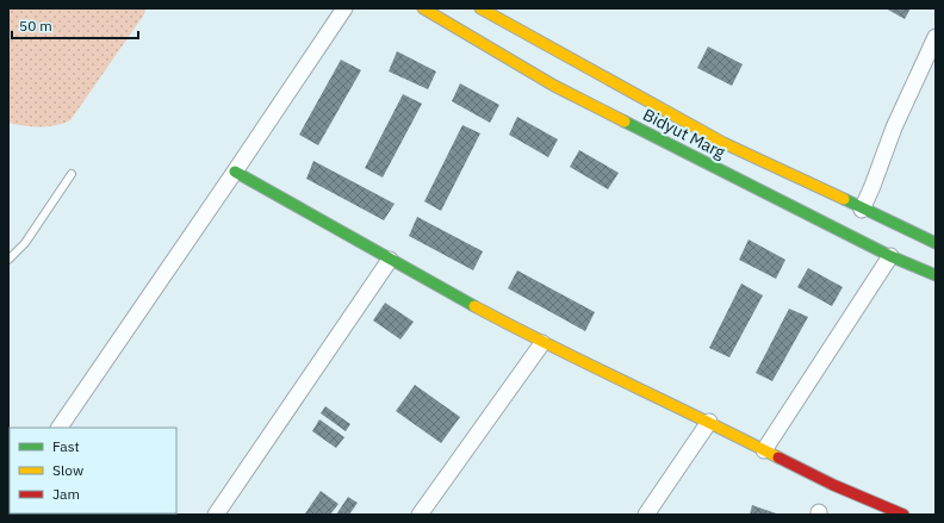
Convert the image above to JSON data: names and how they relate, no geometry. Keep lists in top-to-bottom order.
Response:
{
  "streets": {
    "main road": ["Bidyut Marg"]
  },
  "legend": ["Fast", "Slow", "Jam"],
  "scale_bar": "50 m"
}
